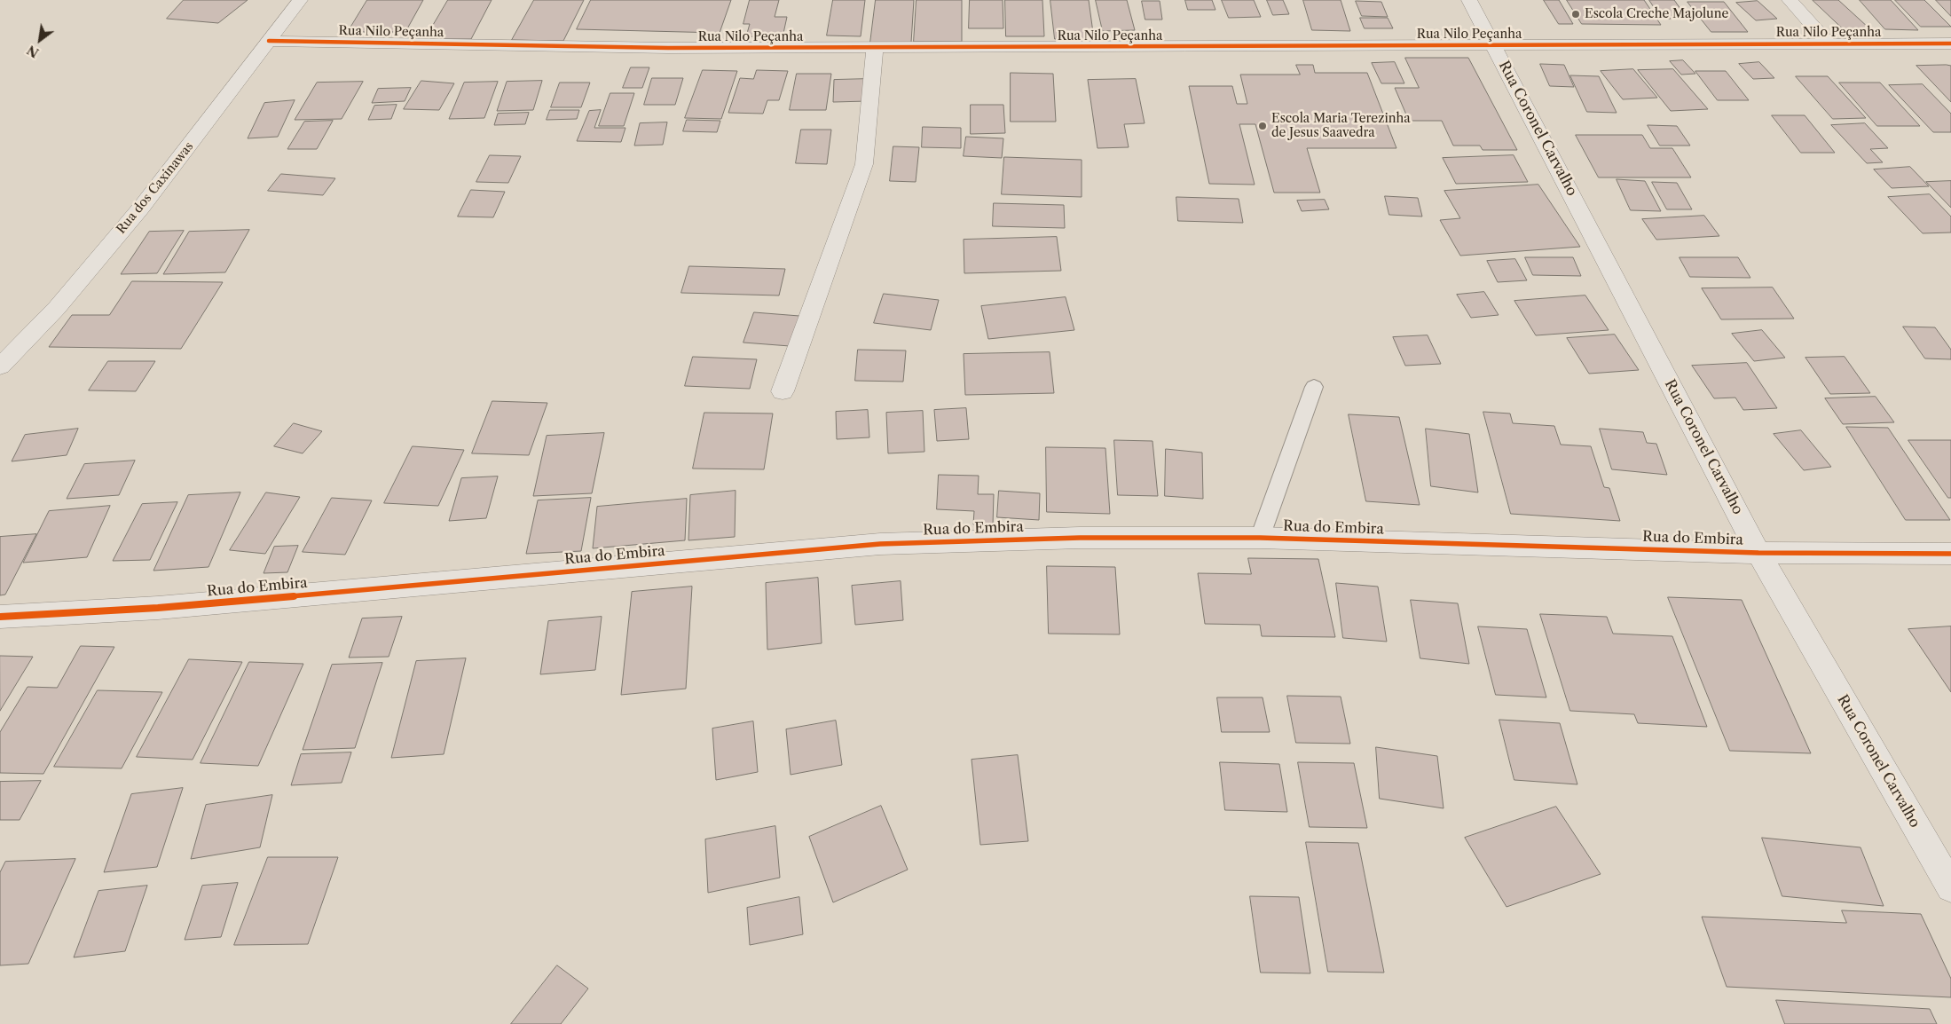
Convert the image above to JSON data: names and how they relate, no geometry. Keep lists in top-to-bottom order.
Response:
{
  "streets": {
    "street": [
      "Rua Nilo Peçanha",
      "Rua Coronel Carvalho",
      "Rua dos Caxinawas",
      "Rua do Embira"
    ]
  },
  "crossings": [
    ["Rua Nilo Peçanha", "Rua Coronel Carvalho"],
    ["Rua Nilo Peçanha", "Rua dos Caxinawas"],
    ["Rua Coronel Carvalho", "Rua do Embira"]
  ],
  "places": ["Escola Creche Majolune", "Escola Maria Terezinha de Jesus Saavedra"],
  "north": "bottom left"
}
